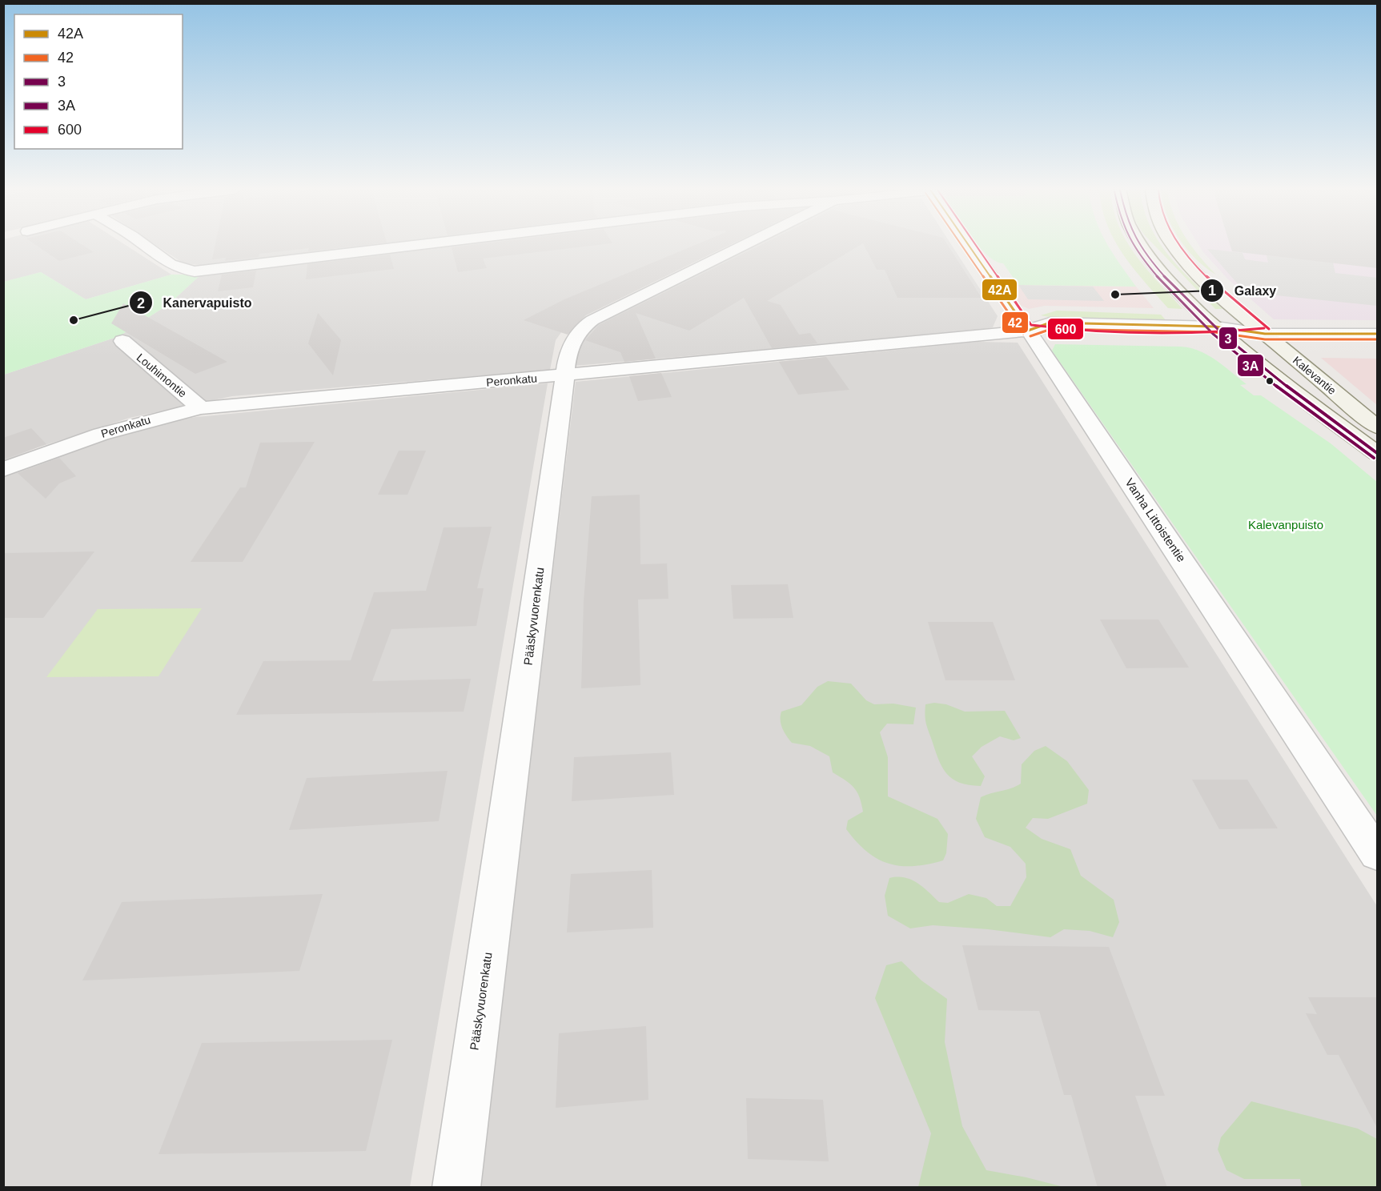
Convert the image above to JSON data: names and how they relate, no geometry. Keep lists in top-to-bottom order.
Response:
{
  "streets": {
    "main road": ["Kalevantie"],
    "street": [
      "Louhimontie",
      "Peronkatu",
      "Vanha Littoistentie",
      "Pääskyvuorenkatu"
    ]
  },
  "crossings": [
    ["Louhimontie", "Peronkatu"],
    ["Kalevantie", "Peronkatu"],
    ["Peronkatu", "Vanha Littoistentie"],
    ["Peronkatu", "Pääskyvuorenkatu"]
  ],
  "parks": ["Kalevanpuisto"],
  "places": ["Galaxy", "Kanervapuisto"],
  "lines": [
    "transit line 42A",
    "transit line 42",
    "transit line 3",
    "transit line 3A",
    "transit line 600"
  ],
  "legend": [
    "42A",
    "42",
    "3",
    "3A",
    "600"
  ]
}
